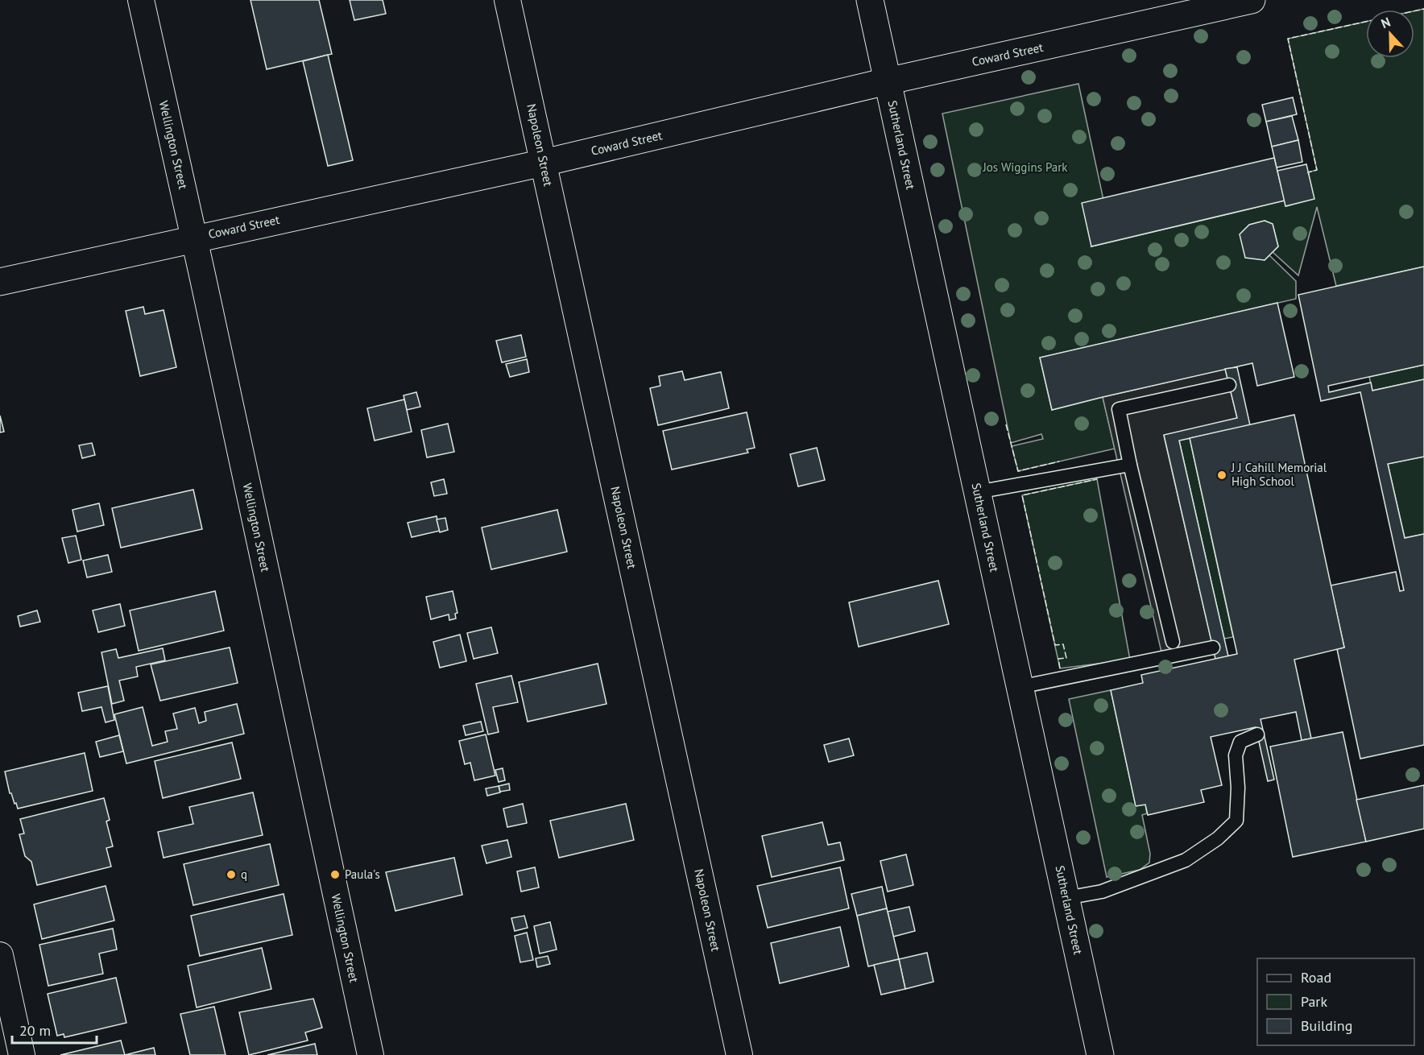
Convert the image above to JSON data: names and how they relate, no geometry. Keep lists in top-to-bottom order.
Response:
{
  "streets": {
    "street": [
      "Coward Street",
      "Wellington Street",
      "Napoleon Street",
      "Sutherland Street"
    ]
  },
  "crossings": [
    ["Coward Street", "Wellington Street"],
    ["Coward Street", "Napoleon Street"],
    ["Coward Street", "Sutherland Street"]
  ],
  "parks": ["Jos Wiggins Park"],
  "places": ["J J Cahill Memorial High School", "q", "Paula's"],
  "legend": ["Road", "Park", "Building"],
  "scale_bar": "20 m",
  "north": "top"
}
